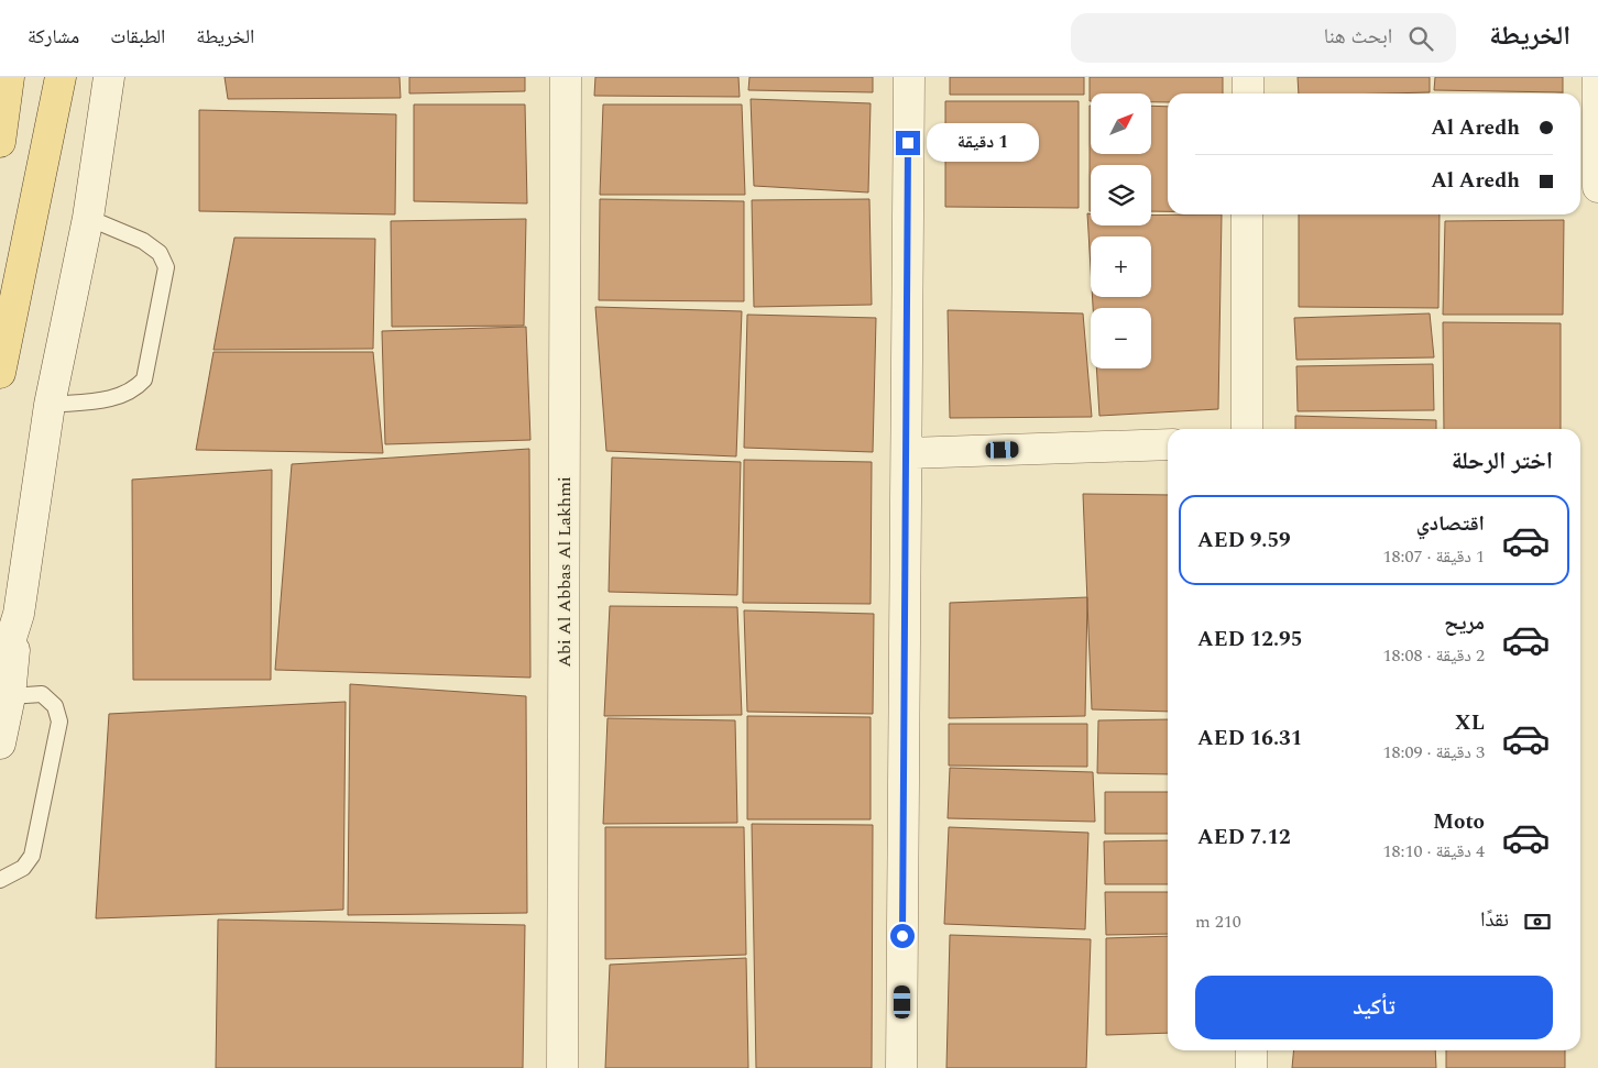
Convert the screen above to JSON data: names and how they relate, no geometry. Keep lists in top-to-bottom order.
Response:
{
  "streets": {
    "street": ["Abi Al Abbas Al Lakhmi"]
  },
  "north": "top right",
  "page": {
    "header": "الخريطة",
    "search": "ابحث هنا",
    "nav": ["الخريطة", "الطبقات", "مشاركة"],
    "map_buttons": ["+", "−"],
    "banner": ["Al Aredh", "Al Aredh"],
    "bubble": "1 دقيقة",
    "heading": "اختر الرحلة",
    "list": [
      {
        "name": "اقتصادي",
        "note": "1 دقيقة · 18:07",
        "value": "AED 9.59"
      },
      {
        "name": "مريح",
        "note": "2 دقيقة · 18:08",
        "value": "AED 12.95"
      },
      {
        "name": "XL",
        "note": "3 دقيقة · 18:09",
        "value": "AED 16.31"
      },
      {
        "name": "Moto",
        "note": "4 دقيقة · 18:10",
        "value": "AED 7.12"
      }
    ],
    "pay": ["نقدًا", "210 m"],
    "buttons": "تأكيد"
  }
}
